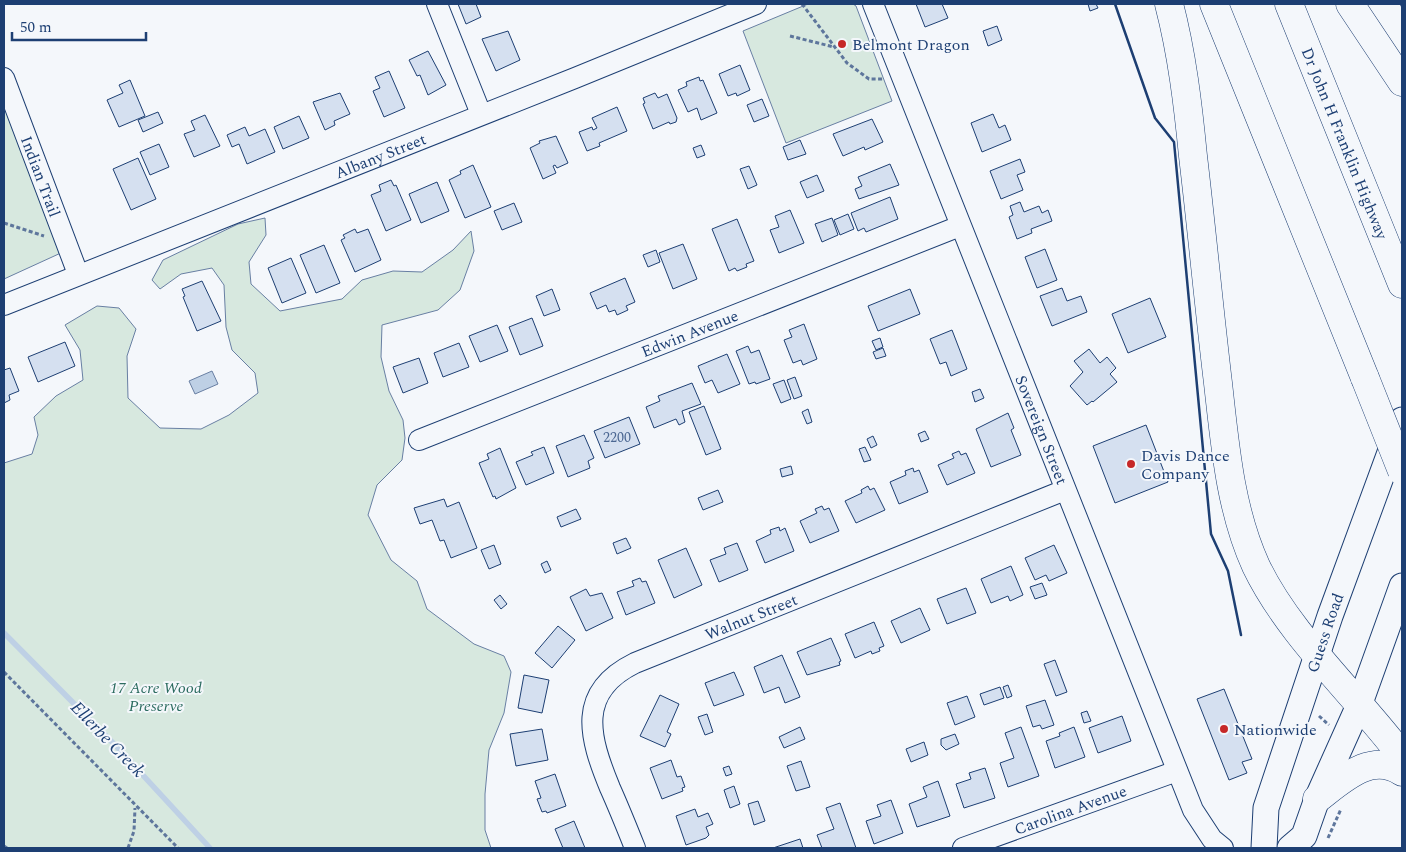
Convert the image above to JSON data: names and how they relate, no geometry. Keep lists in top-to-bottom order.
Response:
{
  "streets": {
    "highway": ["Dr John H Franklin Highway"],
    "main road": ["Guess Road"],
    "street": [
      "Albany Street",
      "Indian Trail",
      "Edwin Avenue",
      "Sovereign Street",
      "Walnut Street",
      "Carolina Avenue"
    ]
  },
  "crossings": [
    ["Albany Street", "Indian Trail"],
    ["Edwin Avenue", "Sovereign Street"],
    ["Sovereign Street", "Walnut Street"],
    ["Sovereign Street", "Carolina Avenue"]
  ],
  "water": ["Ellerbe Creek"],
  "parks": ["17 Acre Wood Preserve"],
  "places": ["Belmont Dragon", "Davis Dance Company", "Nationwide"],
  "house_numbers": ["2200"],
  "scale_bar": "50 m"
}
